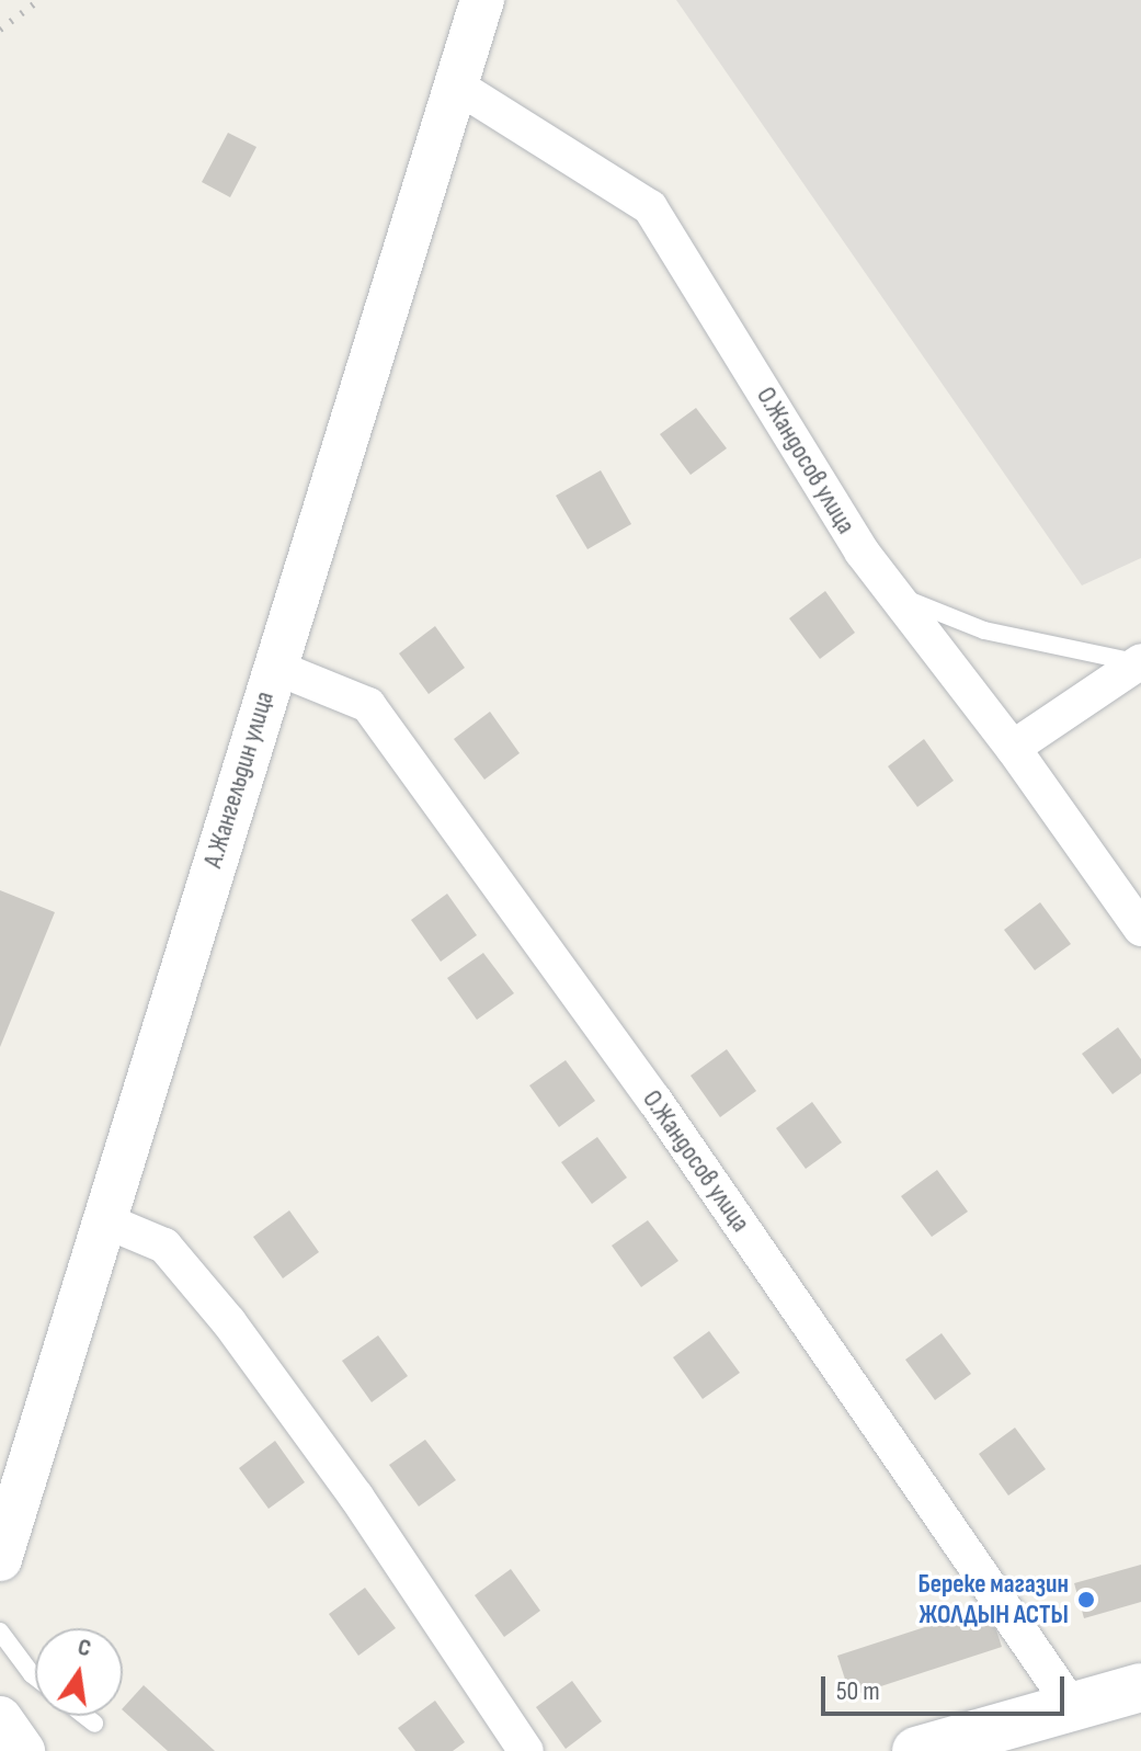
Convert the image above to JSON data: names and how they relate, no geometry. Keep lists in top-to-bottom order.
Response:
{
  "streets": {
    "street": ["О.Жандосов улица", "А.Жангельдин улица"]
  },
  "crossings": [
    ["О.Жандосов улица", "А.Жангельдин улица"]
  ],
  "places": ["Береке магазин ЖОЛДЫН АСТЫ"],
  "scale_bar": "50 m",
  "north": "top"
}
